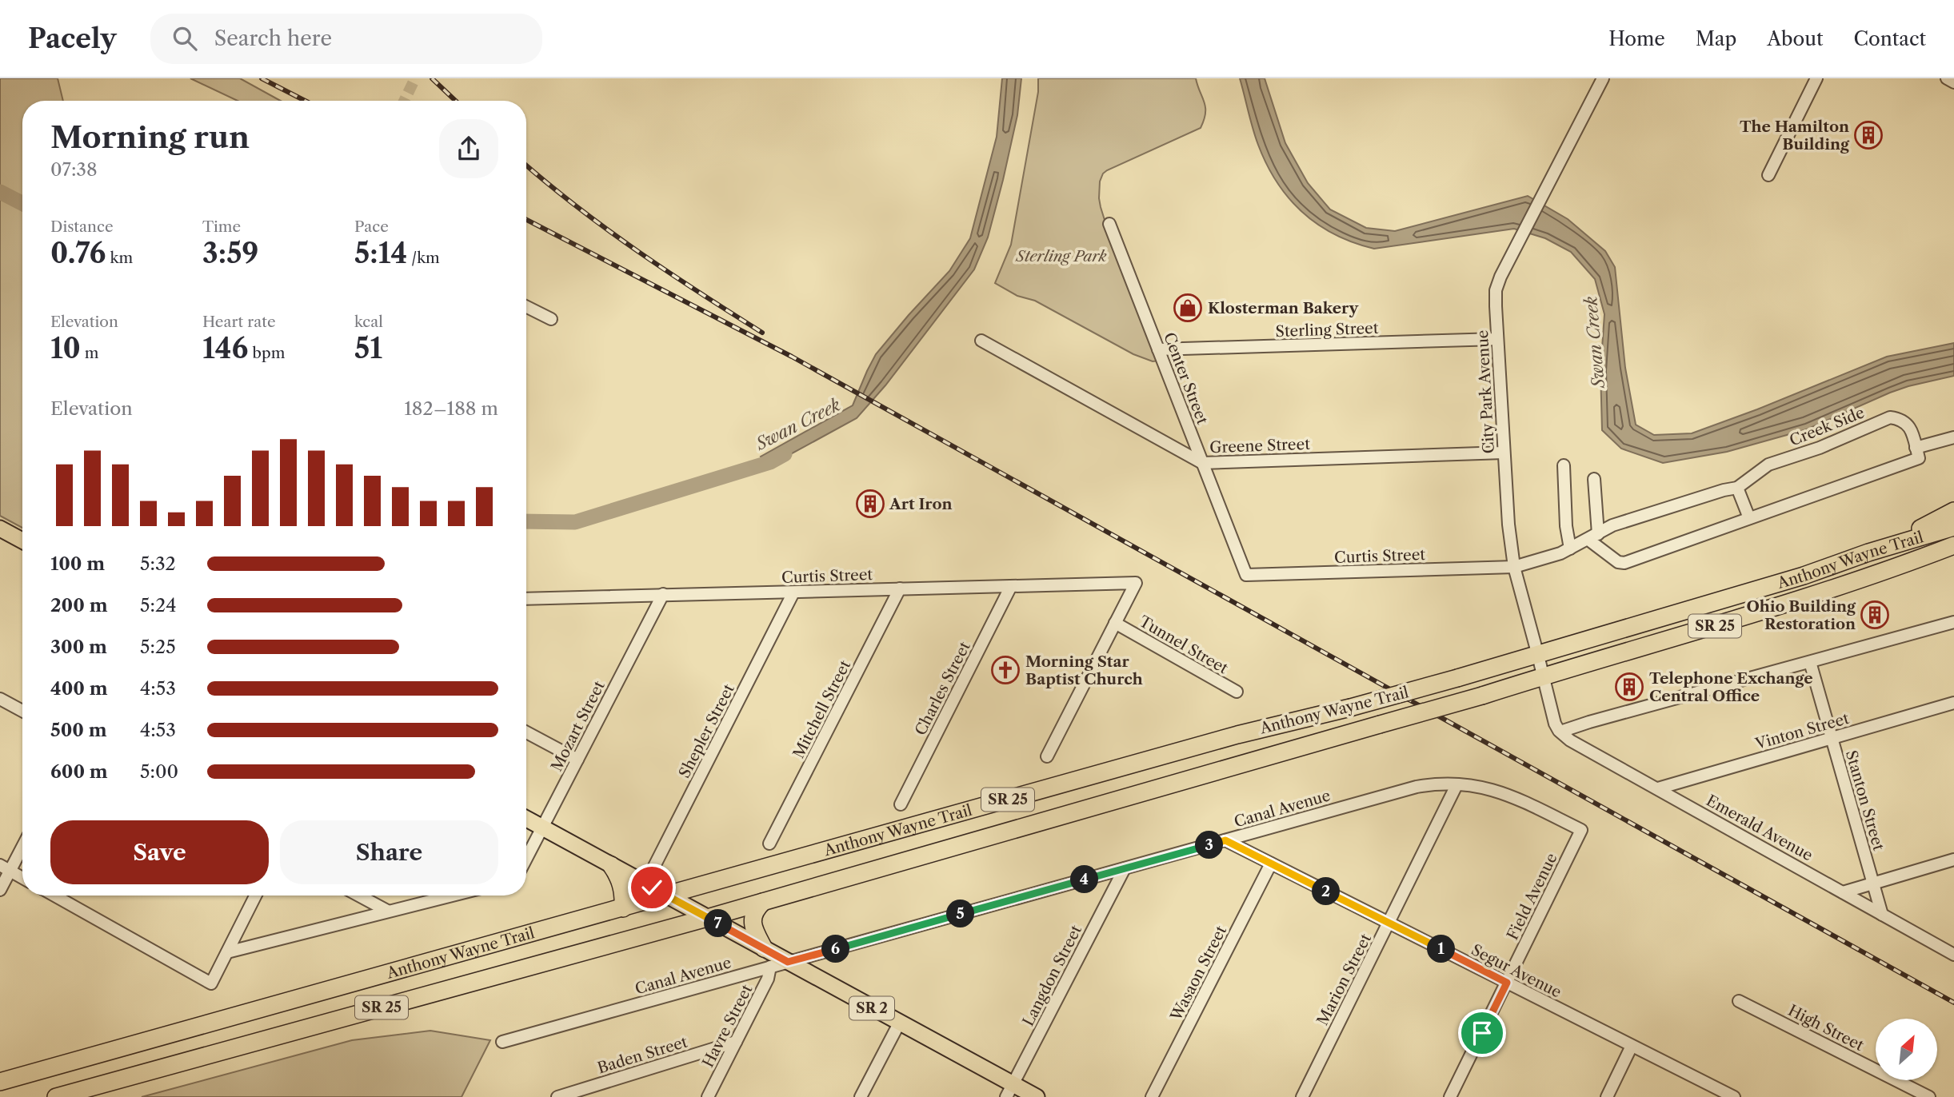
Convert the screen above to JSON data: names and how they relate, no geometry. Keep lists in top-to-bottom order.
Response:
{
  "streets": {
    "highway": ["Anthony Wayne Trail", "SR 25"],
    "main road": ["SR 2"],
    "street": [
      "Sterling Street",
      "Center Street",
      "City Park Avenue",
      "Creek Side",
      "Greene Street",
      "Curtis Street",
      "Tunnel Street",
      "Charles Street",
      "Mitchell Street",
      "Mozart Street",
      "Shepler Street",
      "Vinton Street",
      "Stanton Street",
      "Canal Avenue",
      "Emerald Avenue",
      "Field Avenue",
      "Segur Avenue",
      "Wasaon Street",
      "Langdon Street",
      "Marion Street",
      "Havre Street",
      "High Street",
      "Baden Street"
    ]
  },
  "crossings": [
    ["Sterling Street", "Center Street"],
    ["Sterling Street", "City Park Avenue"],
    ["Center Street", "Greene Street"],
    ["Center Street", "Curtis Street"],
    ["City Park Avenue", "Creek Side"],
    ["City Park Avenue", "Greene Street"],
    ["City Park Avenue", "Curtis Street"],
    ["City Park Avenue", "Anthony Wayne Trail"],
    ["City Park Avenue", "Emerald Avenue"],
    ["Creek Side", "Curtis Street"],
    ["Curtis Street", "Tunnel Street"],
    ["Curtis Street", "Charles Street"],
    ["Curtis Street", "Mitchell Street"],
    ["Curtis Street", "Mozart Street"],
    ["Curtis Street", "Shepler Street"],
    ["Anthony Wayne Trail", "SR 2"],
    ["Mozart Street", "SR 2"],
    ["Shepler Street", "SR 2"],
    ["Vinton Street", "Stanton Street"],
    ["Vinton Street", "Emerald Avenue"],
    ["Stanton Street", "Emerald Avenue"],
    ["Canal Avenue", "Field Avenue"],
    ["Canal Avenue", "Segur Avenue"],
    ["Canal Avenue", "Langdon Street"],
    ["Canal Avenue", "Marion Street"],
    ["Canal Avenue", "SR 2"],
    ["Canal Avenue", "Havre Street"],
    ["Field Avenue", "Segur Avenue"],
    ["Segur Avenue", "Wasaon Street"],
    ["Segur Avenue", "Marion Street"],
    ["Langdon Street", "SR 2"],
    ["Havre Street", "Baden Street"]
  ],
  "water": ["Swan Creek"],
  "parks": ["Sterling Park"],
  "places": {
    "building": [
      "The Hamilton Building",
      "Art Iron",
      "Ohio Building Restoration",
      "Telephone Exchange Central Office"
    ],
    "shop": ["Klosterman Bakery"],
    "church": ["Morning Star Baptist Church"]
  },
  "north": "top right",
  "page": {
    "header": "Pacely",
    "search": "Search here",
    "nav": [
      "Home",
      "Map",
      "About",
      "Contact"
    ],
    "heading": ["Morning run", "07:38"],
    "stats": [
      ["Distance", "0.76 km"],
      ["Time", "3:59"],
      ["Pace", "5:14 /km"],
      ["Elevation", "10 m"],
      ["Heart rate", "146 bpm"],
      ["kcal", "51"]
    ],
    "chart": ["Elevation", "182–188 m"],
    "list": [
      {
        "name": "100 m",
        "note": "5:32"
      },
      {
        "name": "200 m",
        "note": "5:24"
      },
      {
        "name": "300 m",
        "note": "5:25"
      },
      {
        "name": "400 m",
        "note": "4:53"
      },
      {
        "name": "500 m",
        "note": "4:53"
      },
      {
        "name": "600 m",
        "note": "5:00"
      }
    ],
    "buttons": ["Save", "Share"],
    "pins": [
      "3",
      "4",
      "2",
      "5",
      "7",
      "1",
      "6"
    ]
  }
}
